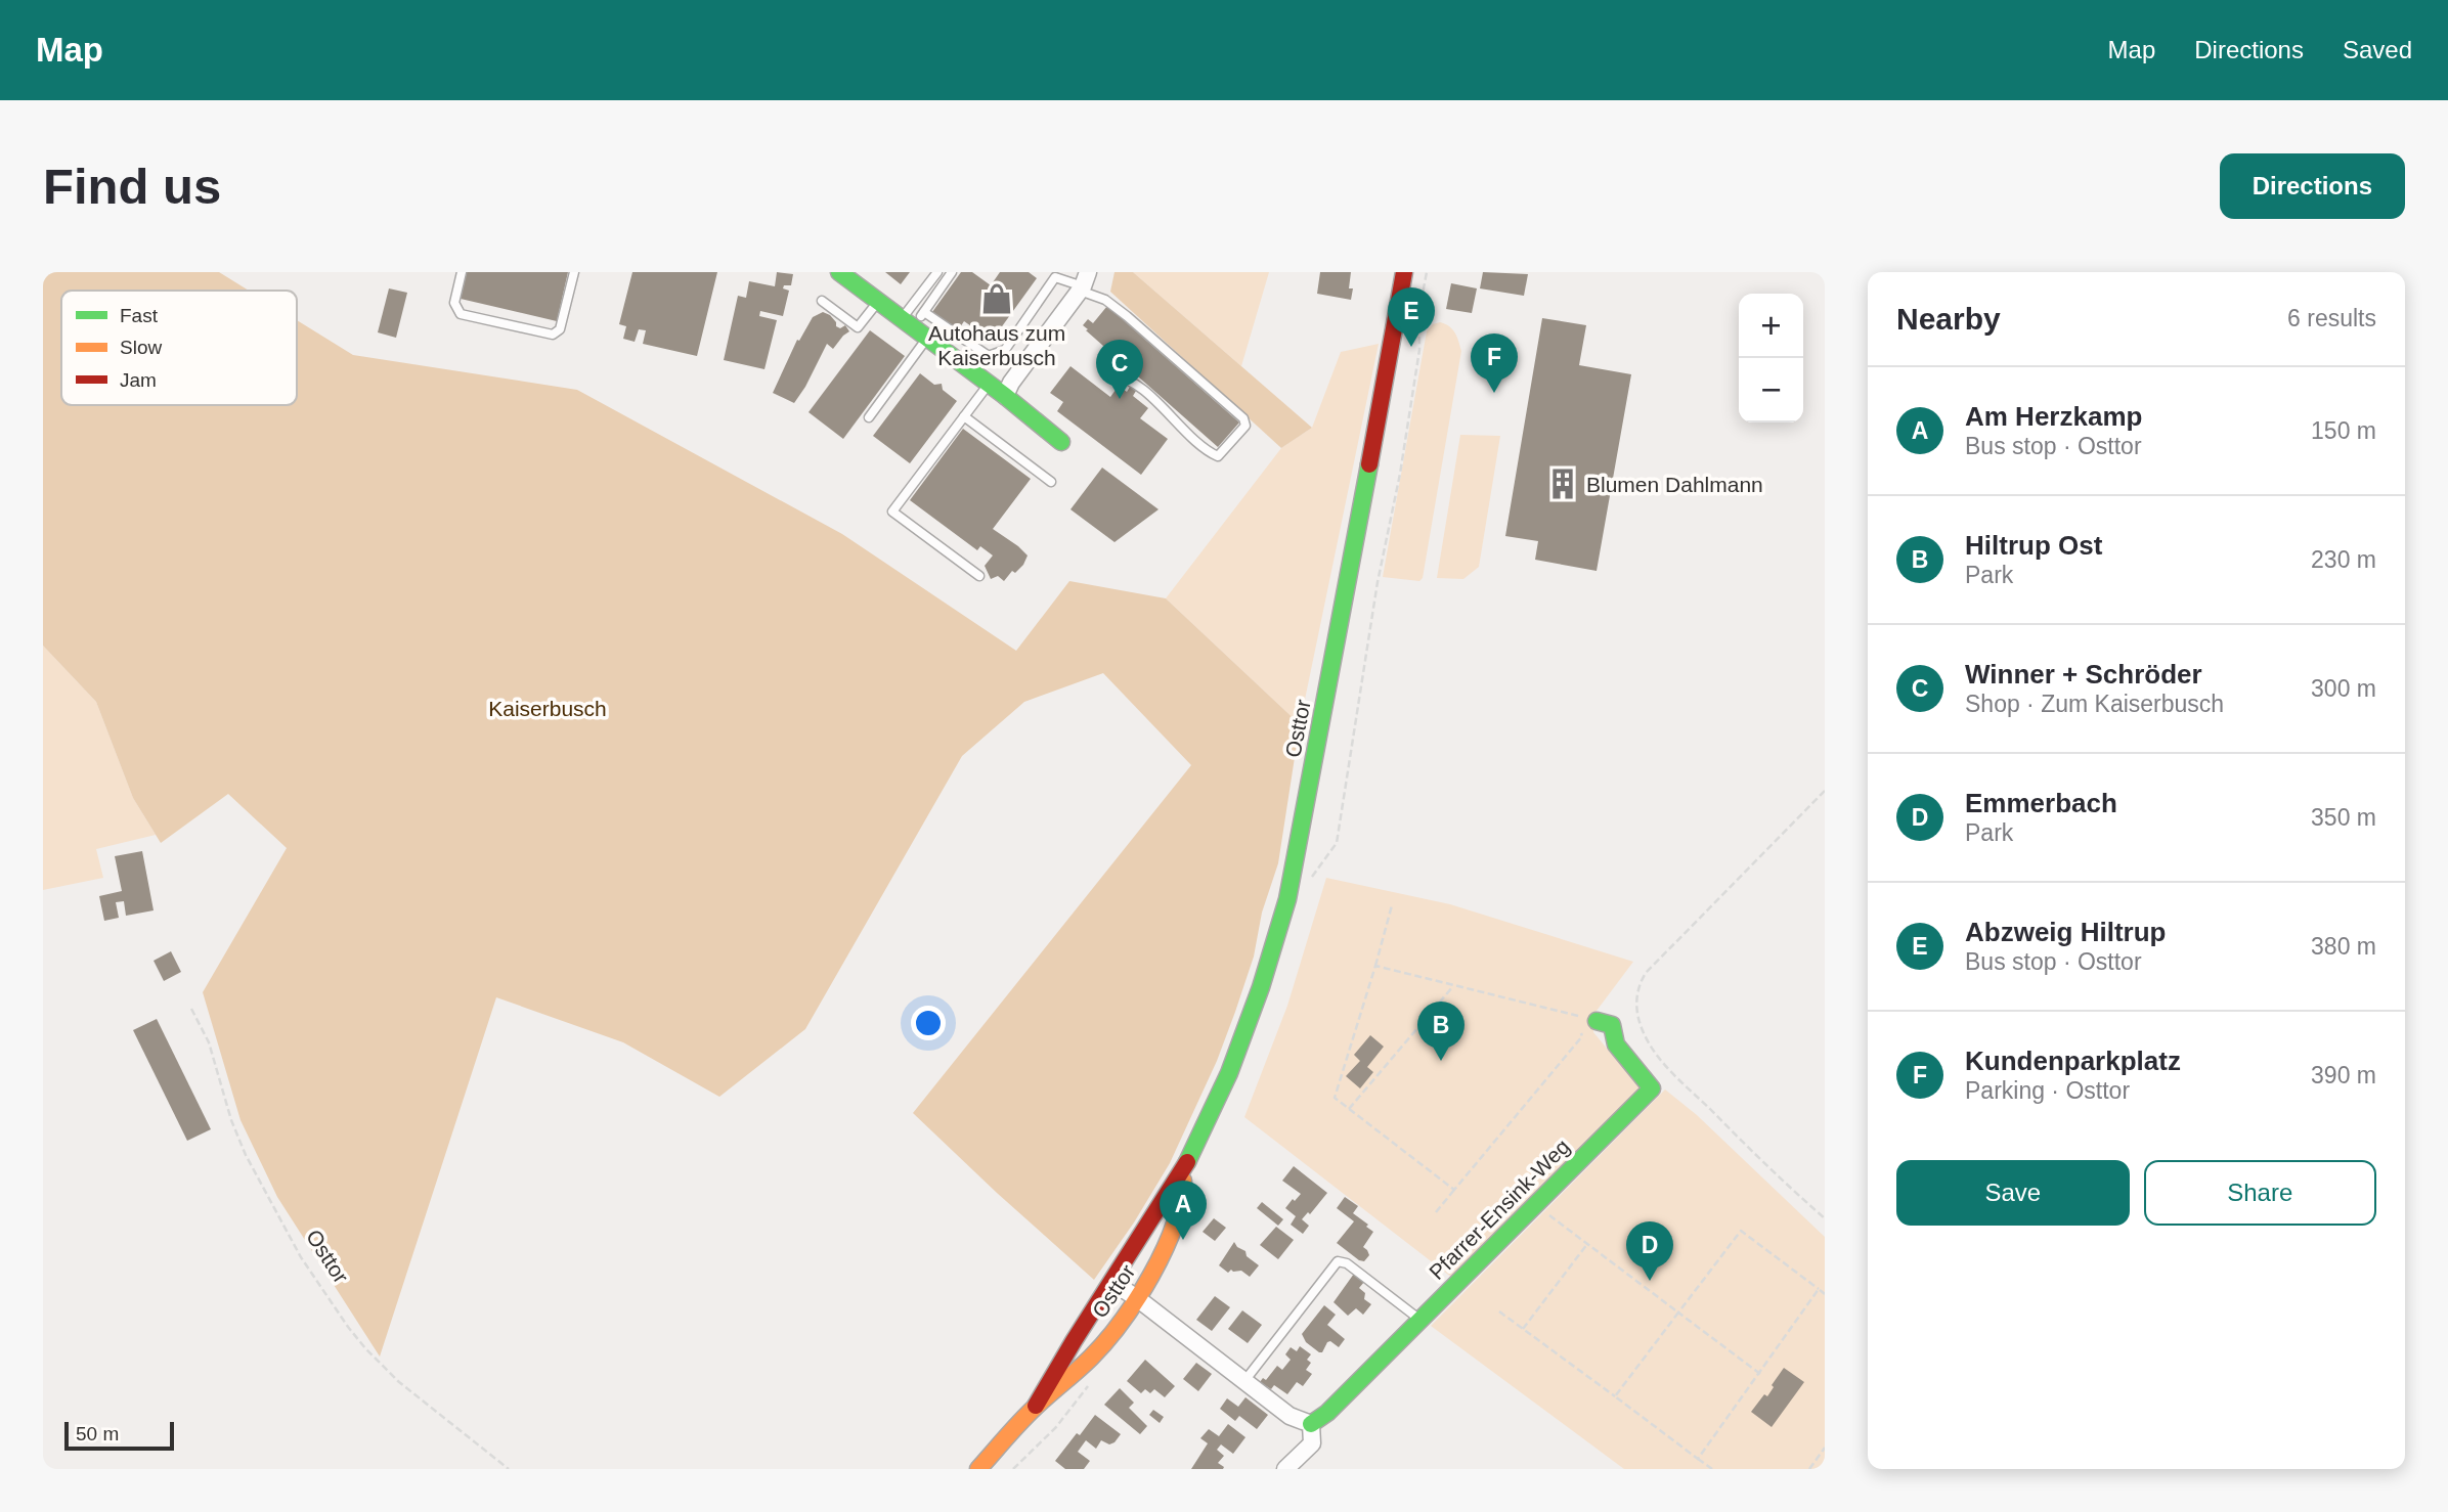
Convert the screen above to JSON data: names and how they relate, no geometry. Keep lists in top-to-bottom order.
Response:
{
  "streets": {
    "main road": ["Osttor", "Pfarrer-Ensink-Weg"]
  },
  "parks": ["Kaiserbusch"],
  "places": {
    "shop": ["Autohaus zum Kaiserbusch"],
    "building": ["Blumen Dahlmann"]
  },
  "legend": ["Fast", "Slow", "Jam"],
  "scale_bar": "50 m",
  "page": {
    "header": "Map",
    "nav": ["Map", "Directions", "Saved"],
    "buttons": [
      "Directions",
      ["Save", "Share"]
    ],
    "title": "Find us",
    "heading": ["Nearby", "6 results"],
    "pins": [
      "E",
      "F",
      "C",
      "B",
      "A",
      "D"
    ],
    "map_buttons": ["+", "−"],
    "list": [
      {
        "mark": "A",
        "name": "Am Herzkamp",
        "note": "Bus stop · Osttor",
        "value": "150 m"
      },
      {
        "mark": "B",
        "name": "Hiltrup Ost",
        "note": "Park",
        "value": "230 m"
      },
      {
        "mark": "C",
        "name": "Winner + Schröder",
        "note": "Shop · Zum Kaiserbusch",
        "value": "300 m"
      },
      {
        "mark": "D",
        "name": "Emmerbach",
        "note": "Park",
        "value": "350 m"
      },
      {
        "mark": "E",
        "name": "Abzweig Hiltrup",
        "note": "Bus stop · Osttor",
        "value": "380 m"
      },
      {
        "mark": "F",
        "name": "Kundenparkplatz",
        "note": "Parking · Osttor",
        "value": "390 m"
      }
    ],
    "scale": "50 m"
  }
}
